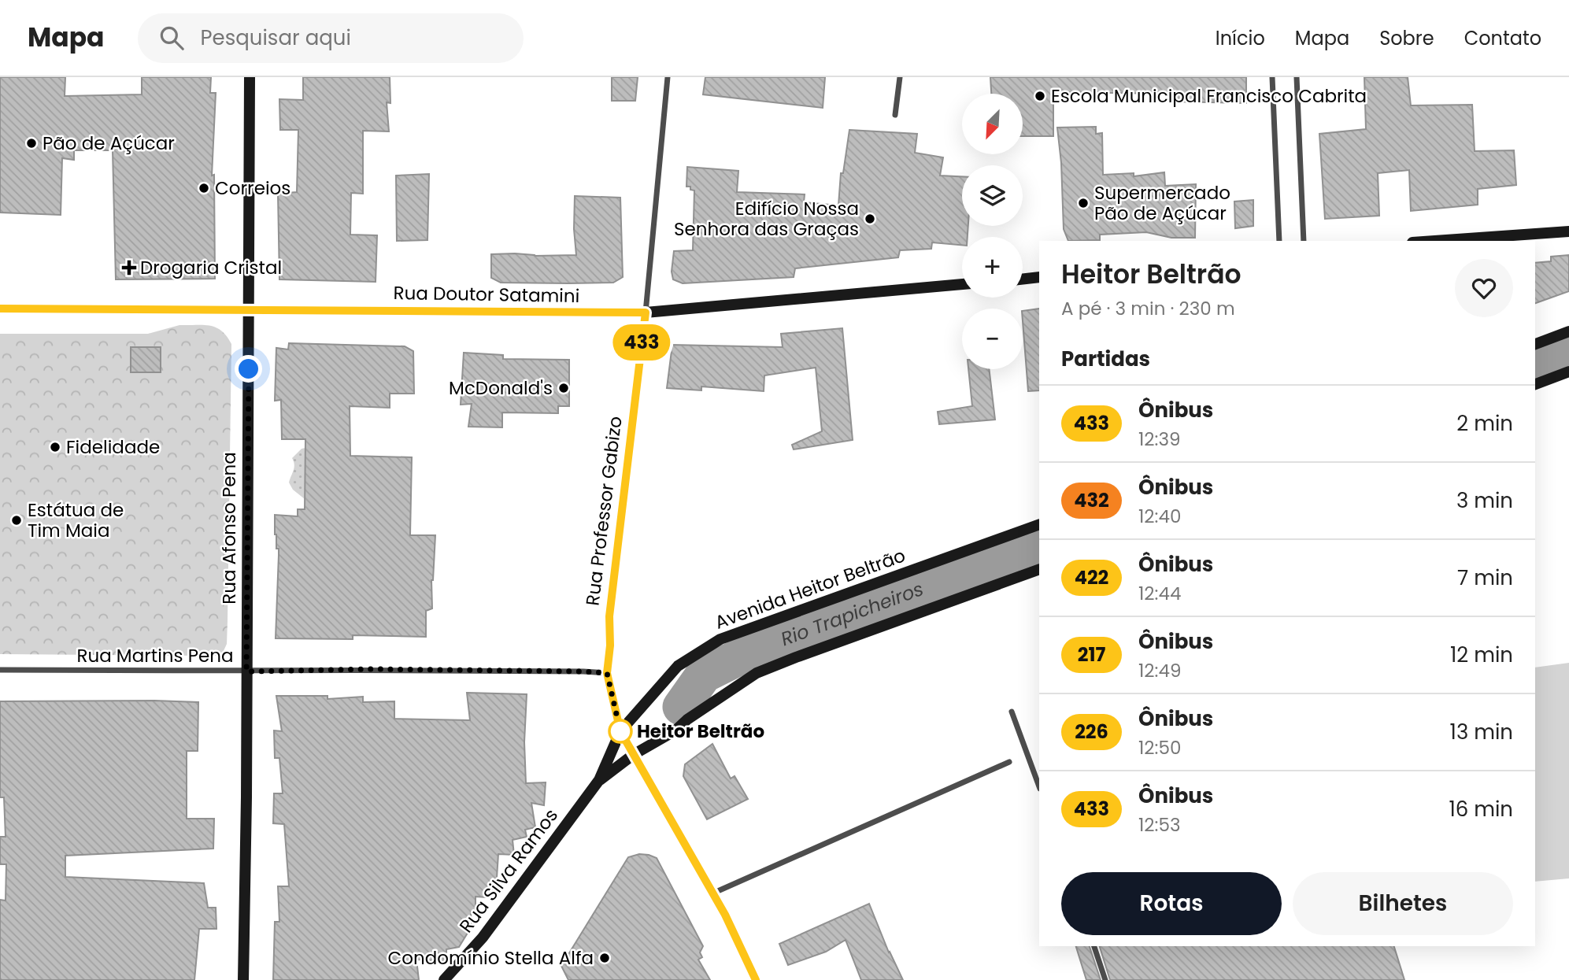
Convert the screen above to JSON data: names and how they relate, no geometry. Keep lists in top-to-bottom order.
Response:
{
  "streets": {
    "street": [
      "Rua Doutor Satamini",
      "Rua Professor Gabizo",
      "Rua Afonso Pena",
      "Avenida Heitor Beltrão",
      "Rua Martins Pena",
      "Rua Silva Ramos"
    ]
  },
  "crossings": [
    ["Rua Doutor Satamini", "Rua Professor Gabizo"],
    ["Rua Doutor Satamini", "Rua Afonso Pena"],
    ["Rua Professor Gabizo", "Avenida Heitor Beltrão"],
    ["Rua Professor Gabizo", "Rua Martins Pena"],
    ["Rua Professor Gabizo", "Rua Silva Ramos"],
    ["Rua Afonso Pena", "Rua Martins Pena"],
    ["Avenida Heitor Beltrão", "Rua Silva Ramos"]
  ],
  "water": ["Rio Trapicheiros"],
  "places": {
    "other": [
      "Escola Municipal Francisco Cabrita",
      "Pão de Açúcar",
      "Correios",
      "Supermercado Pão de Açúcar",
      "Edifício Nossa Senhora das Graças",
      "McDonald's",
      "Fidelidade",
      "Estátua de Tim Maia",
      "Heitor Beltrão",
      "Condomínio Stella Alfa"
    ],
    "health": ["Drogaria Cristal"]
  },
  "lines": ["bus line 433"],
  "north": "bottom left",
  "page": {
    "header": "Mapa",
    "search": "Pesquisar aqui",
    "nav": [
      "Início",
      "Mapa",
      "Sobre",
      "Contato"
    ],
    "on_map": "433",
    "map_buttons": ["+", "−"],
    "heading": [
      ["Heitor Beltrão", "A pé · 3 min · 230 m"],
      "Partidas"
    ],
    "list": [
      {
        "mark": "433",
        "name": "Ônibus",
        "note": "12:39",
        "value": "2 min"
      },
      {
        "mark": "432",
        "name": "Ônibus",
        "note": "12:40",
        "value": "3 min"
      },
      {
        "mark": "422",
        "name": "Ônibus",
        "note": "12:44",
        "value": "7 min"
      },
      {
        "mark": "217",
        "name": "Ônibus",
        "note": "12:49",
        "value": "12 min"
      },
      {
        "mark": "226",
        "name": "Ônibus",
        "note": "12:50",
        "value": "13 min"
      },
      {
        "mark": "433",
        "name": "Ônibus",
        "note": "12:53",
        "value": "16 min"
      }
    ],
    "buttons": ["Rotas", "Bilhetes"]
  }
}
